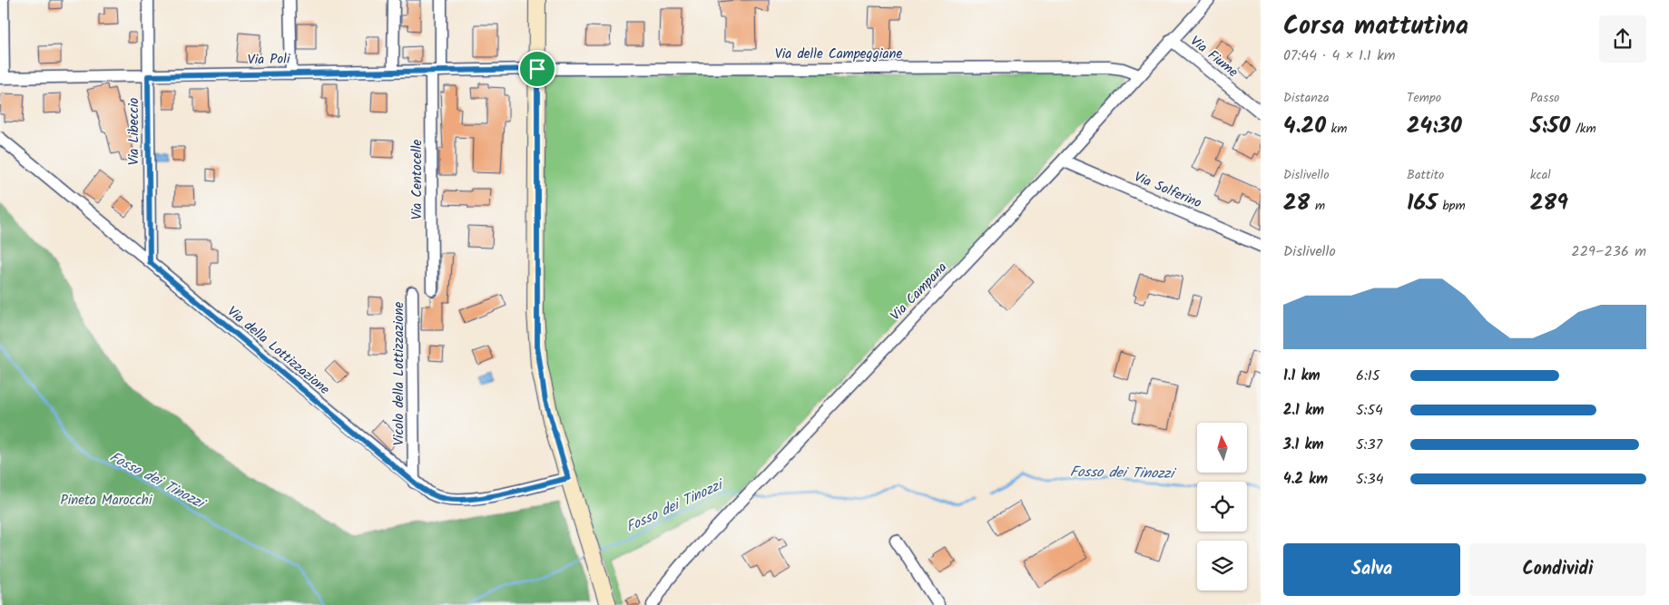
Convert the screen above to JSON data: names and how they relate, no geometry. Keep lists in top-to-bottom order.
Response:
{
  "streets": {
    "street": [
      "Via delle Campeggiane",
      "Via Fiume",
      "Via Poli",
      "Via Libeccio",
      "Via Centocelle",
      "Via Solferino",
      "Via Campana",
      "Via della Lottizzazione",
      "Vicolo della Lottizzazione"
    ]
  },
  "crossings": [
    ["Via delle Campeggiane", "Via Poli"],
    ["Via delle Campeggiane", "Via Campana"],
    ["Via Fiume", "Via Campana"],
    ["Via Poli", "Via Libeccio"],
    ["Via Poli", "Via Centocelle"],
    ["Via Libeccio", "Via della Lottizzazione"],
    ["Via Solferino", "Via Campana"],
    ["Via della Lottizzazione", "Vicolo della Lottizzazione"]
  ],
  "water": ["Fosso dei Tinozzi"],
  "parks": ["Pineta Marocchi"],
  "north": "top",
  "page": {
    "heading": ["Corsa mattutina", "07:44 · 4 × 1.1 km"],
    "stats": [
      ["Distanza", "4.20 km"],
      ["Tempo", "24:30"],
      ["Passo", "5:50 /km"],
      ["Dislivello", "28 m"],
      ["Battito", "165 bpm"],
      ["kcal", "289"]
    ],
    "chart": ["Dislivello", "229–236 m"],
    "list": [
      {
        "name": "1.1 km",
        "note": "6:15"
      },
      {
        "name": "2.1 km",
        "note": "5:54"
      },
      {
        "name": "3.1 km",
        "note": "5:37"
      },
      {
        "name": "4.2 km",
        "note": "5:34"
      }
    ],
    "buttons": ["Salva", "Condividi"]
  }
}
